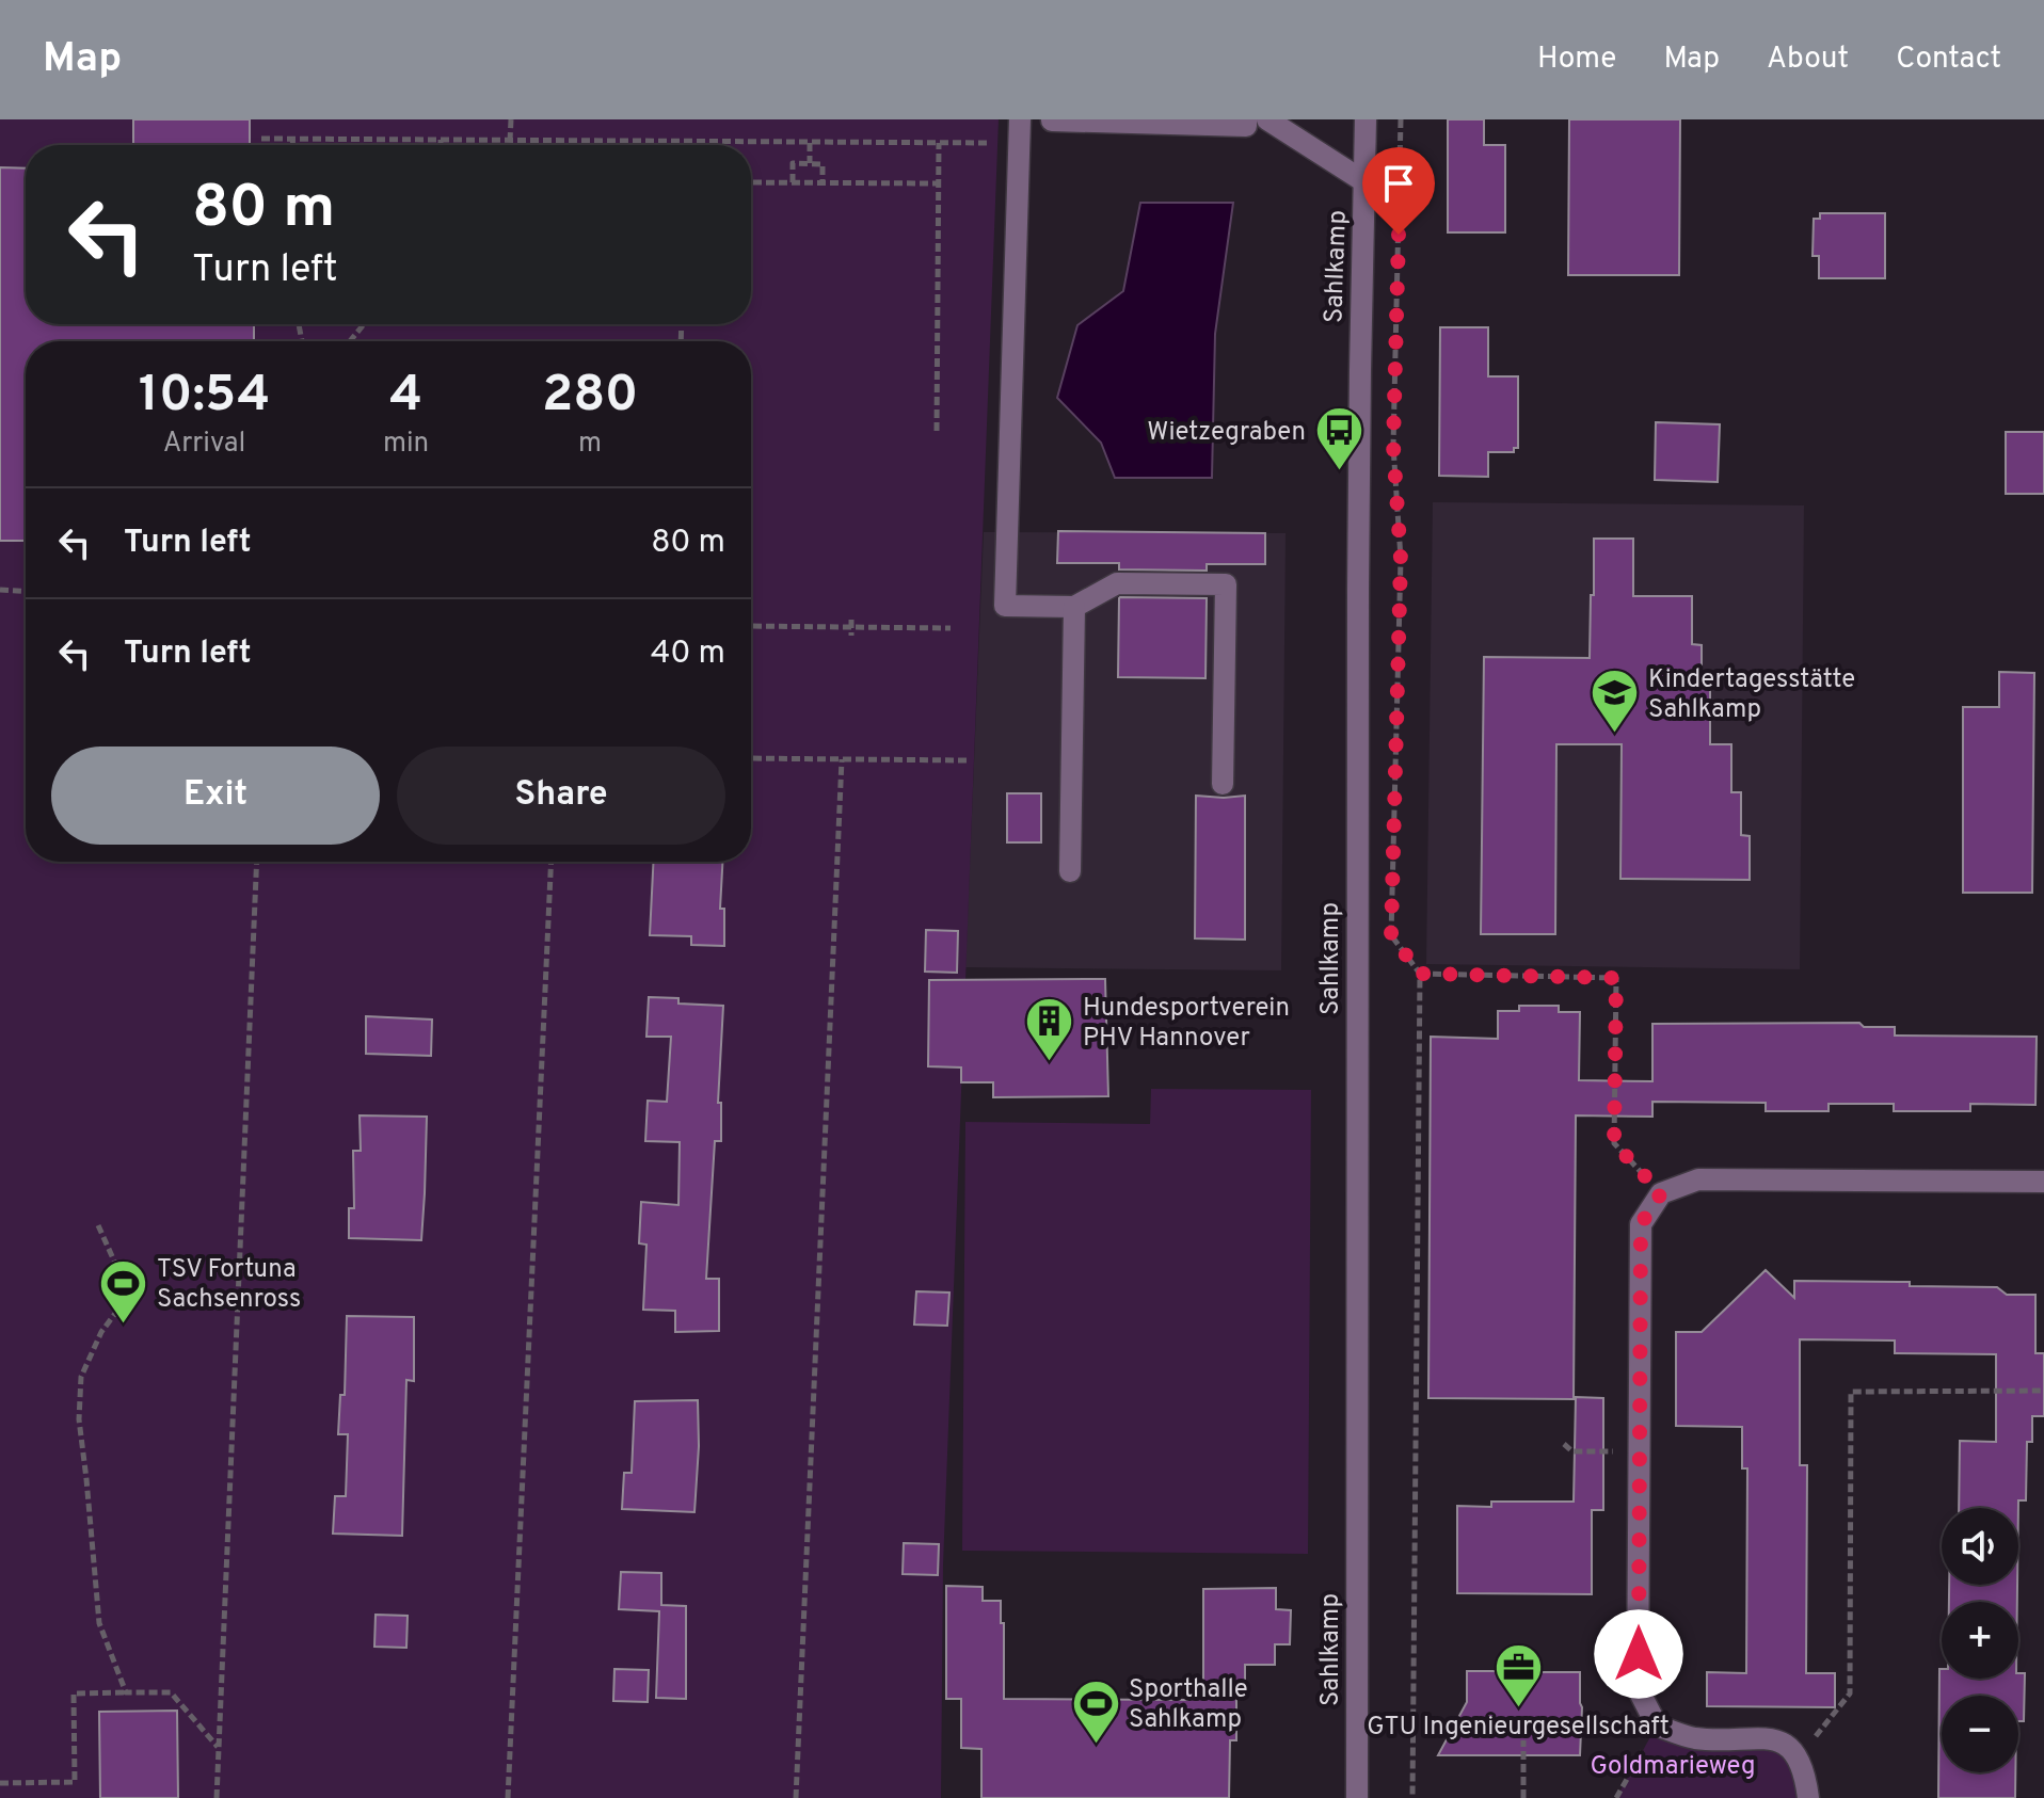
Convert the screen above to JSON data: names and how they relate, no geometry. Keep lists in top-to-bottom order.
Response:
{
  "streets": {
    "street": ["Sahlkamp"]
  },
  "parks": ["Goldmarieweg"],
  "places": {
    "bus stop": ["Wietzegraben"],
    "school or university": ["Kindertagesstätte Sahlkamp"],
    "building": ["Hundesportverein PHV Hannover"],
    "sports": ["TSV Fortuna Sachsenross", "Sporthalle Sahlkamp"],
    "office": ["GTU Ingenieurgesellschaft"]
  },
  "page": {
    "header": "Map",
    "nav": [
      "Home",
      "Map",
      "About",
      "Contact"
    ],
    "turn": ["80 m", "Turn left"],
    "eta": [
      "10:54",
      "Arrival",
      "4",
      "min",
      "280",
      "m"
    ],
    "list": [
      {
        "name": "Turn left",
        "value": "80 m"
      },
      {
        "name": "Turn left",
        "value": "40 m"
      }
    ],
    "buttons": ["Exit", "Share"],
    "map_buttons": ["+", "−"]
  }
}
